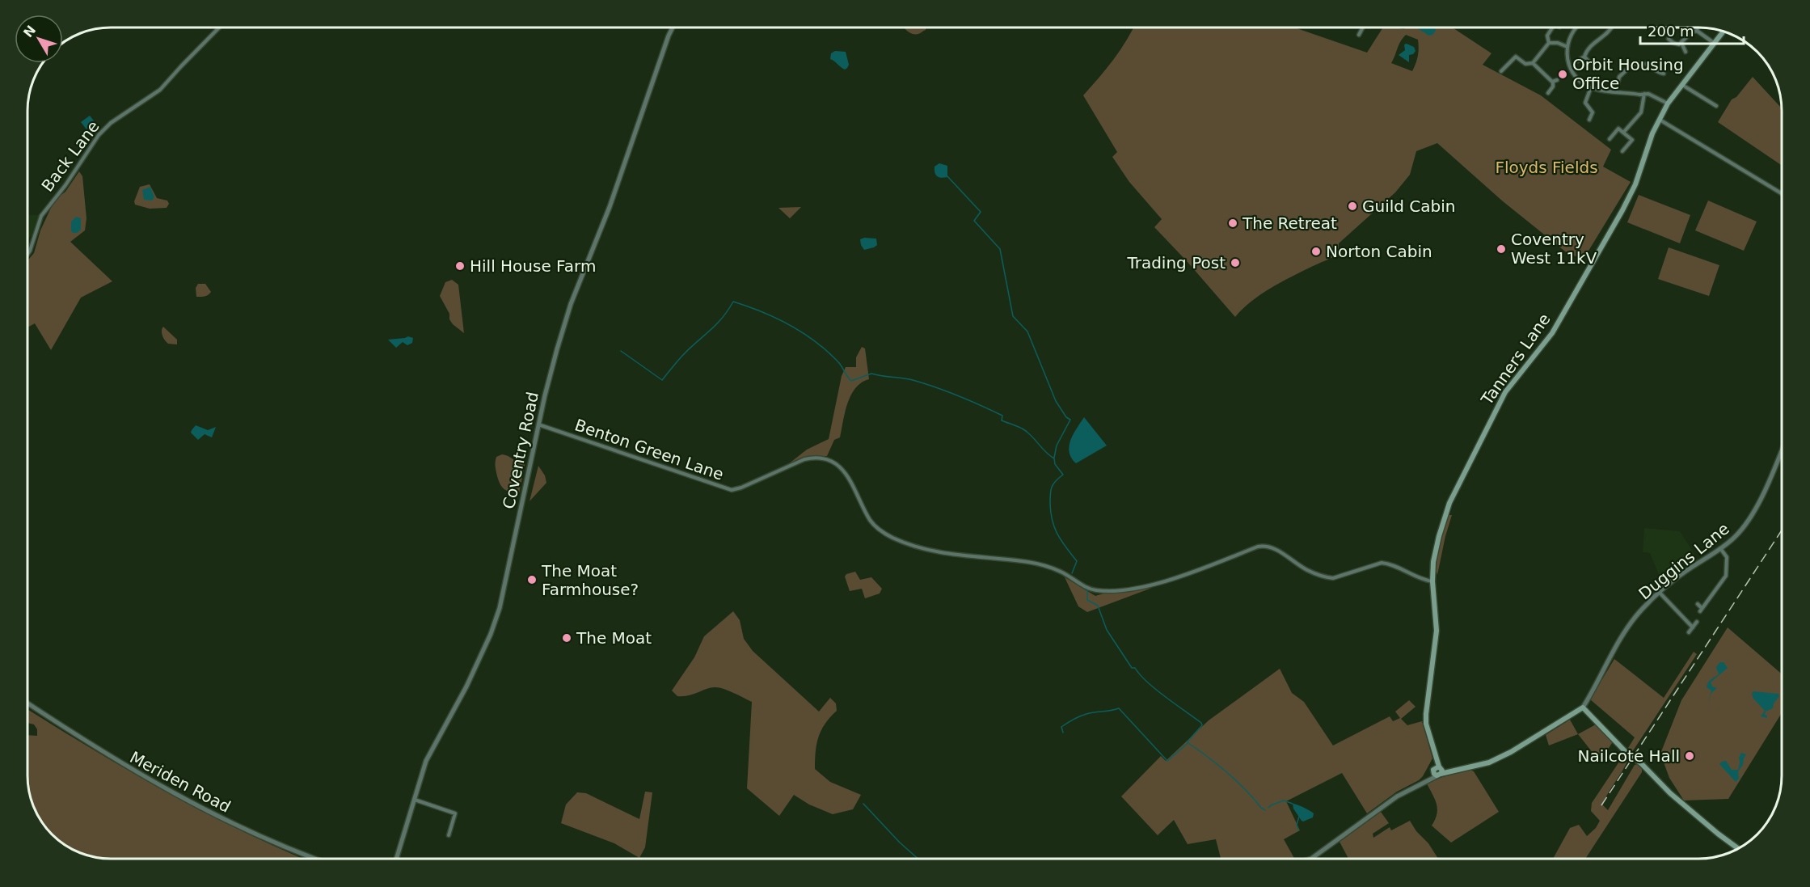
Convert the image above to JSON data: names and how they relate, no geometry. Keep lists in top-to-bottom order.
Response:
{
  "streets": {
    "main road": ["Tanners Lane"],
    "street": [
      "Back Lane",
      "Benton Green Lane",
      "Coventry Road",
      "Duggins Lane",
      "Meriden Road"
    ]
  },
  "crossings": [
    ["Tanners Lane", "Benton Green Lane"],
    ["Benton Green Lane", "Coventry Road"]
  ],
  "parks": ["Floyds Fields"],
  "places": [
    "Orbit Housing Office",
    "Guild Cabin",
    "The Retreat",
    "Coventry West 11kV",
    "Norton Cabin",
    "Trading Post",
    "Hill House Farm",
    "The Moat Farmhouse?",
    "The Moat",
    "Nailcote Hall"
  ],
  "scale_bar": "200 m",
  "north": "top left"
}
